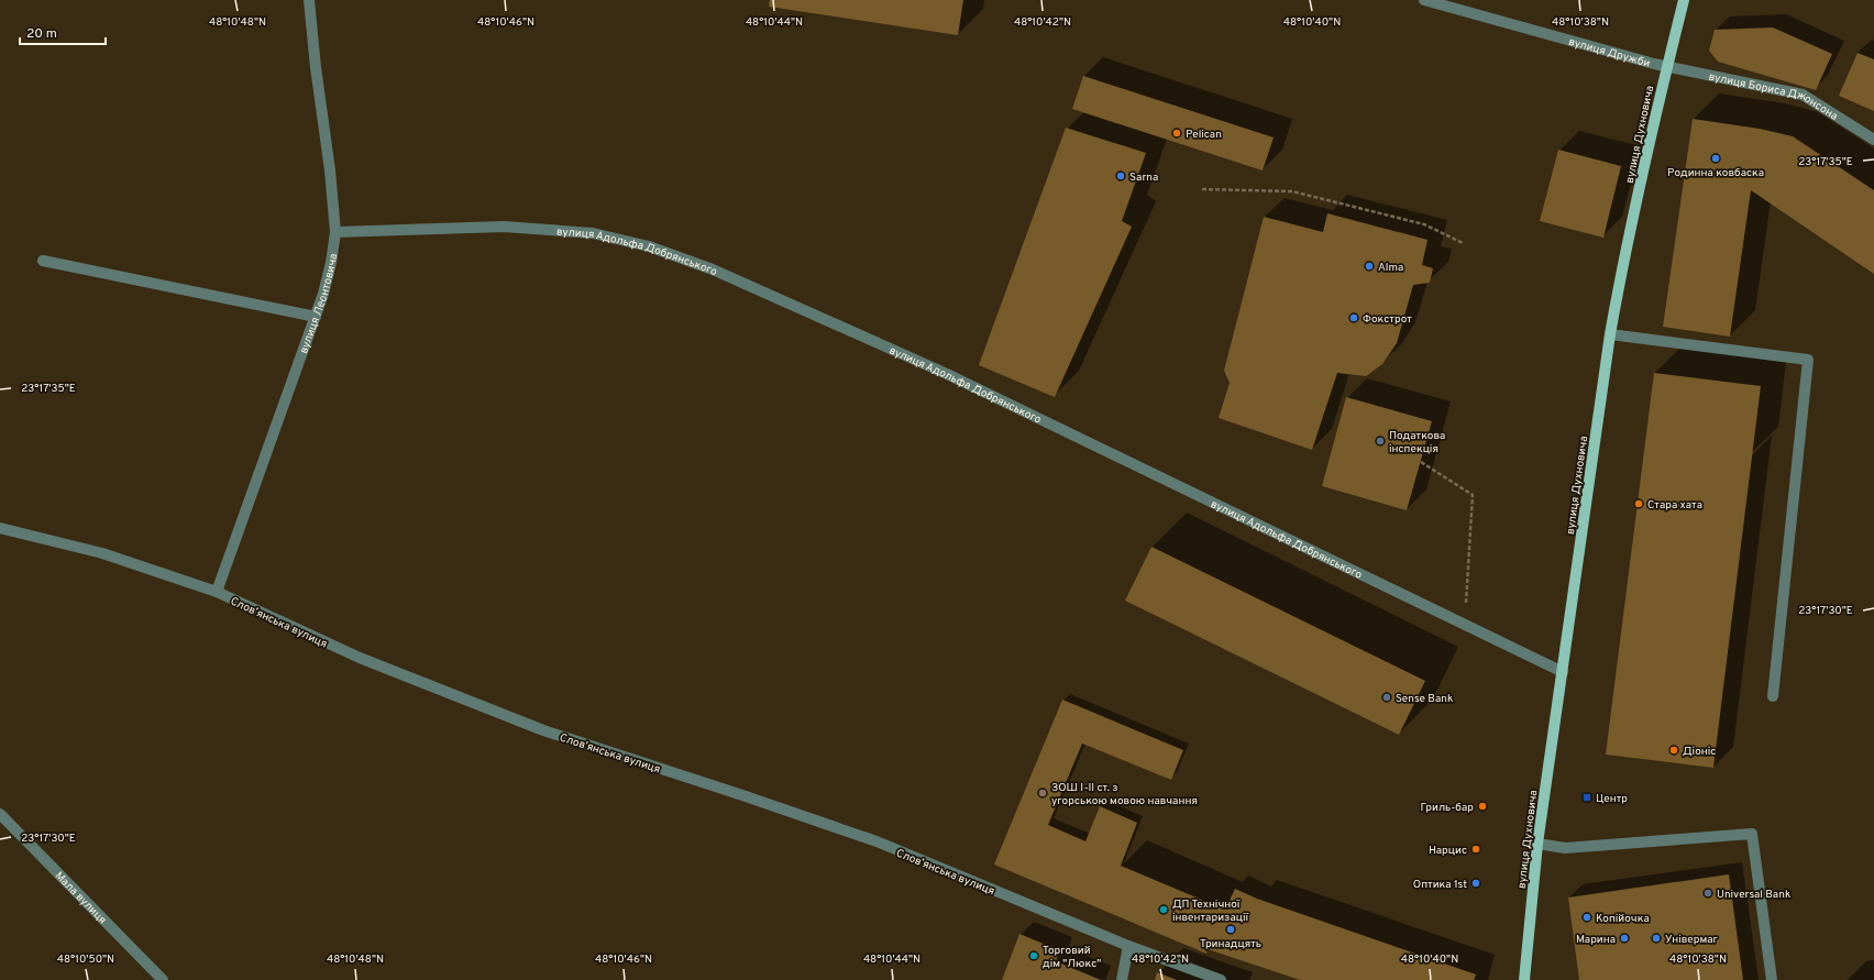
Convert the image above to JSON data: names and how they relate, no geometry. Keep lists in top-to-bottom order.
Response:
{
  "streets": {
    "main road": ["вулиця Духновича"],
    "street": [
      "вулиця Дружби",
      "вулиця Бориса Джонсона",
      "вулиця Адольфа Добрянського",
      "вулиця Леонтовича",
      "Словʼянська вулиця",
      "Мала вулиця"
    ]
  },
  "crossings": [
    ["вулиця Дружби", "вулиця Бориса Джонсона"],
    ["вулиця Дружби", "вулиця Духновича"],
    ["вулиця Бориса Джонсона", "вулиця Духновича"],
    ["вулиця Духновича", "вулиця Адольфа Добрянського"],
    ["вулиця Адольфа Добрянського", "вулиця Леонтовича"],
    ["вулиця Леонтовича", "Словʼянська вулиця"]
  ],
  "places": {
    "other": [
      "Pelican",
      "Родинна ковбаска",
      "Sarna",
      "Alma",
      "Фокстрот",
      "Податкова інспекція",
      "Стара хата",
      "Sense Bank",
      "Діоніс",
      "ЗОШ І-ІІ ст. з угорською мовою навчання",
      "Гриль-бар",
      "Нарцис",
      "Оптика 1st",
      "Universal Bank",
      "ДП Технічної інвентаризації",
      "Копійочка",
      "Тринадцять",
      "Марина",
      "Універмаг",
      "Торговий дім \"Люкс\""
    ],
    "transit": ["Центр"]
  },
  "scale_bar": "20 m",
  "coordinates": [
    "48°10'48\"N",
    "48°10'46\"N",
    "48°10'44\"N",
    "48°10'42\"N",
    "48°10'40\"N",
    "48°10'38\"N",
    "23°17'35\"E",
    "23°17'30\"E",
    "48°10'50\"N"
  ]
}
